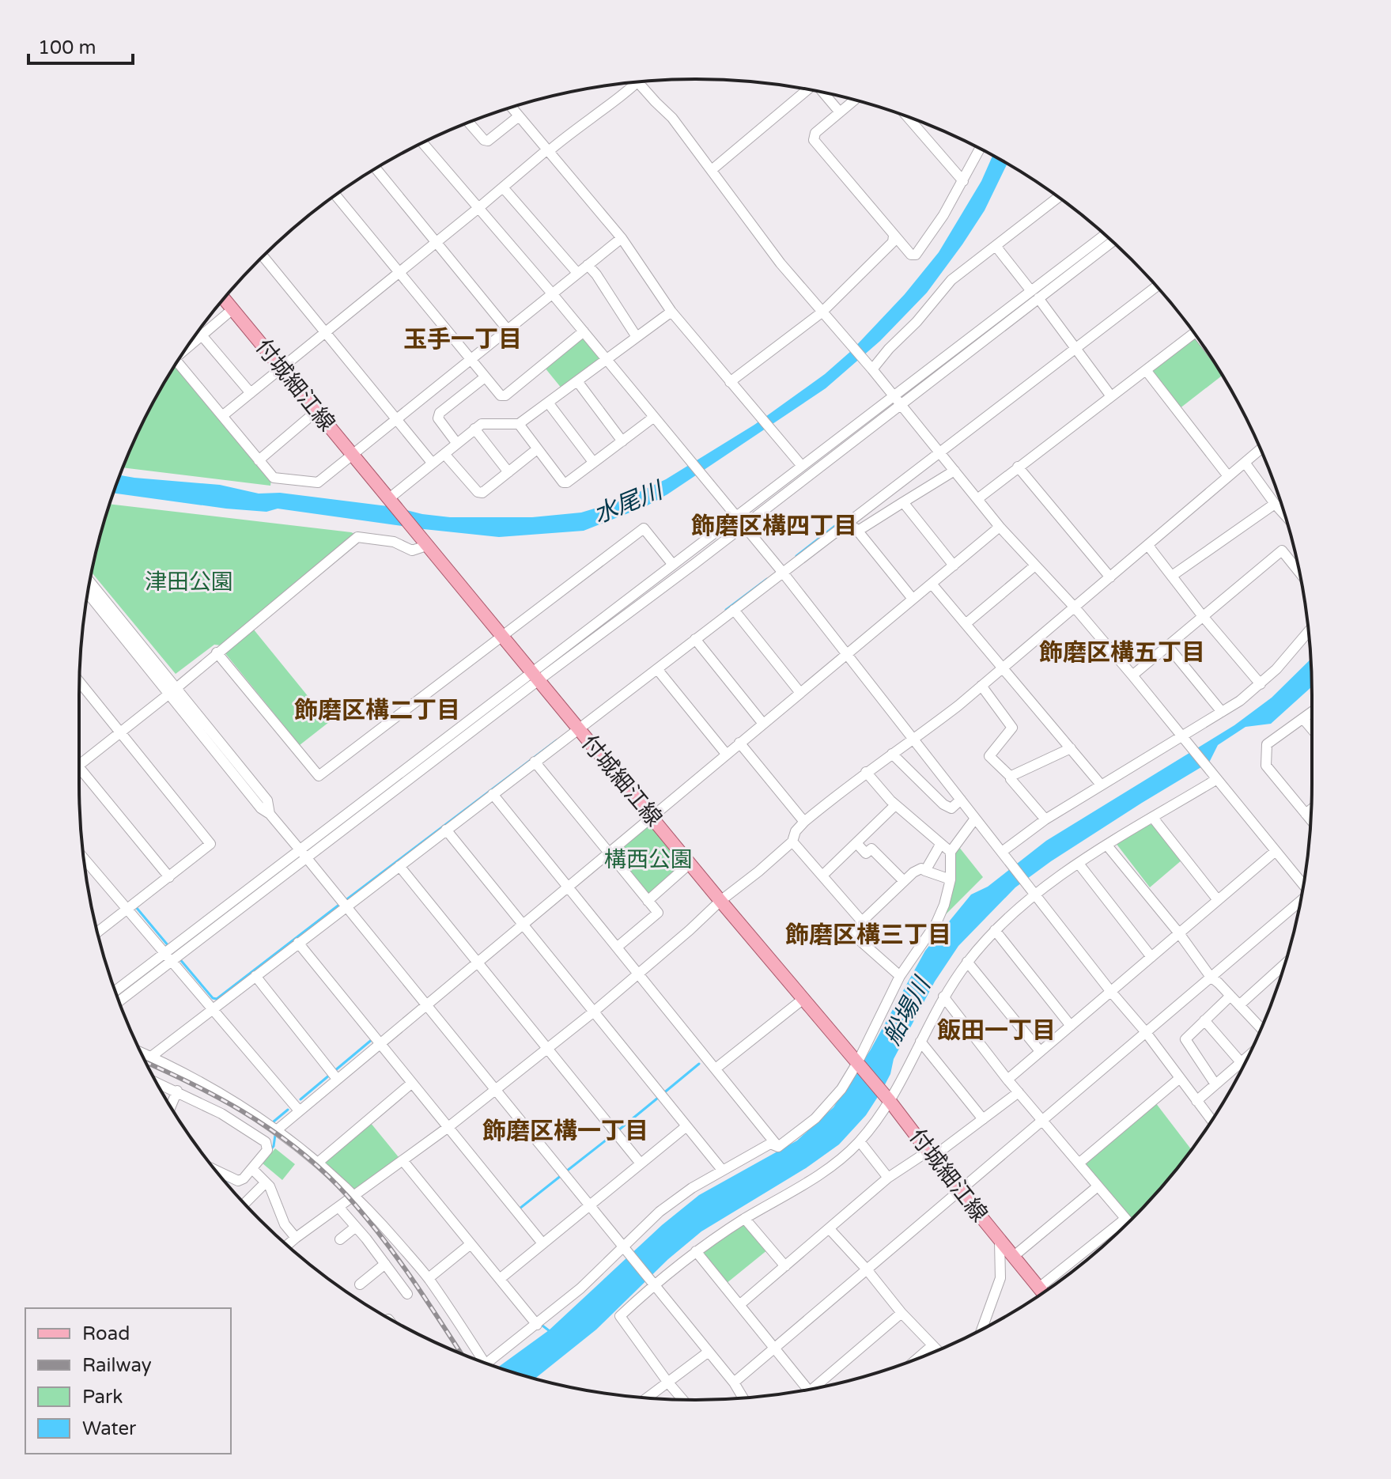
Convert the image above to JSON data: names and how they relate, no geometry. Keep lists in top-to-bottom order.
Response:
{
  "streets": {
    "main road": ["付城細江線"]
  },
  "districts": [
    "玉手一丁目",
    "飾磨区構四丁目",
    "飾磨区構五丁目",
    "飾磨区構二丁目",
    "飾磨区構三丁目",
    "飯田一丁目",
    "飾磨区構一丁目"
  ],
  "water": ["水尾川", "船場川"],
  "parks": ["津田公園", "構西公園"],
  "legend": [
    "Road",
    "Railway",
    "Park",
    "Water"
  ],
  "scale_bar": "100 m"
}
